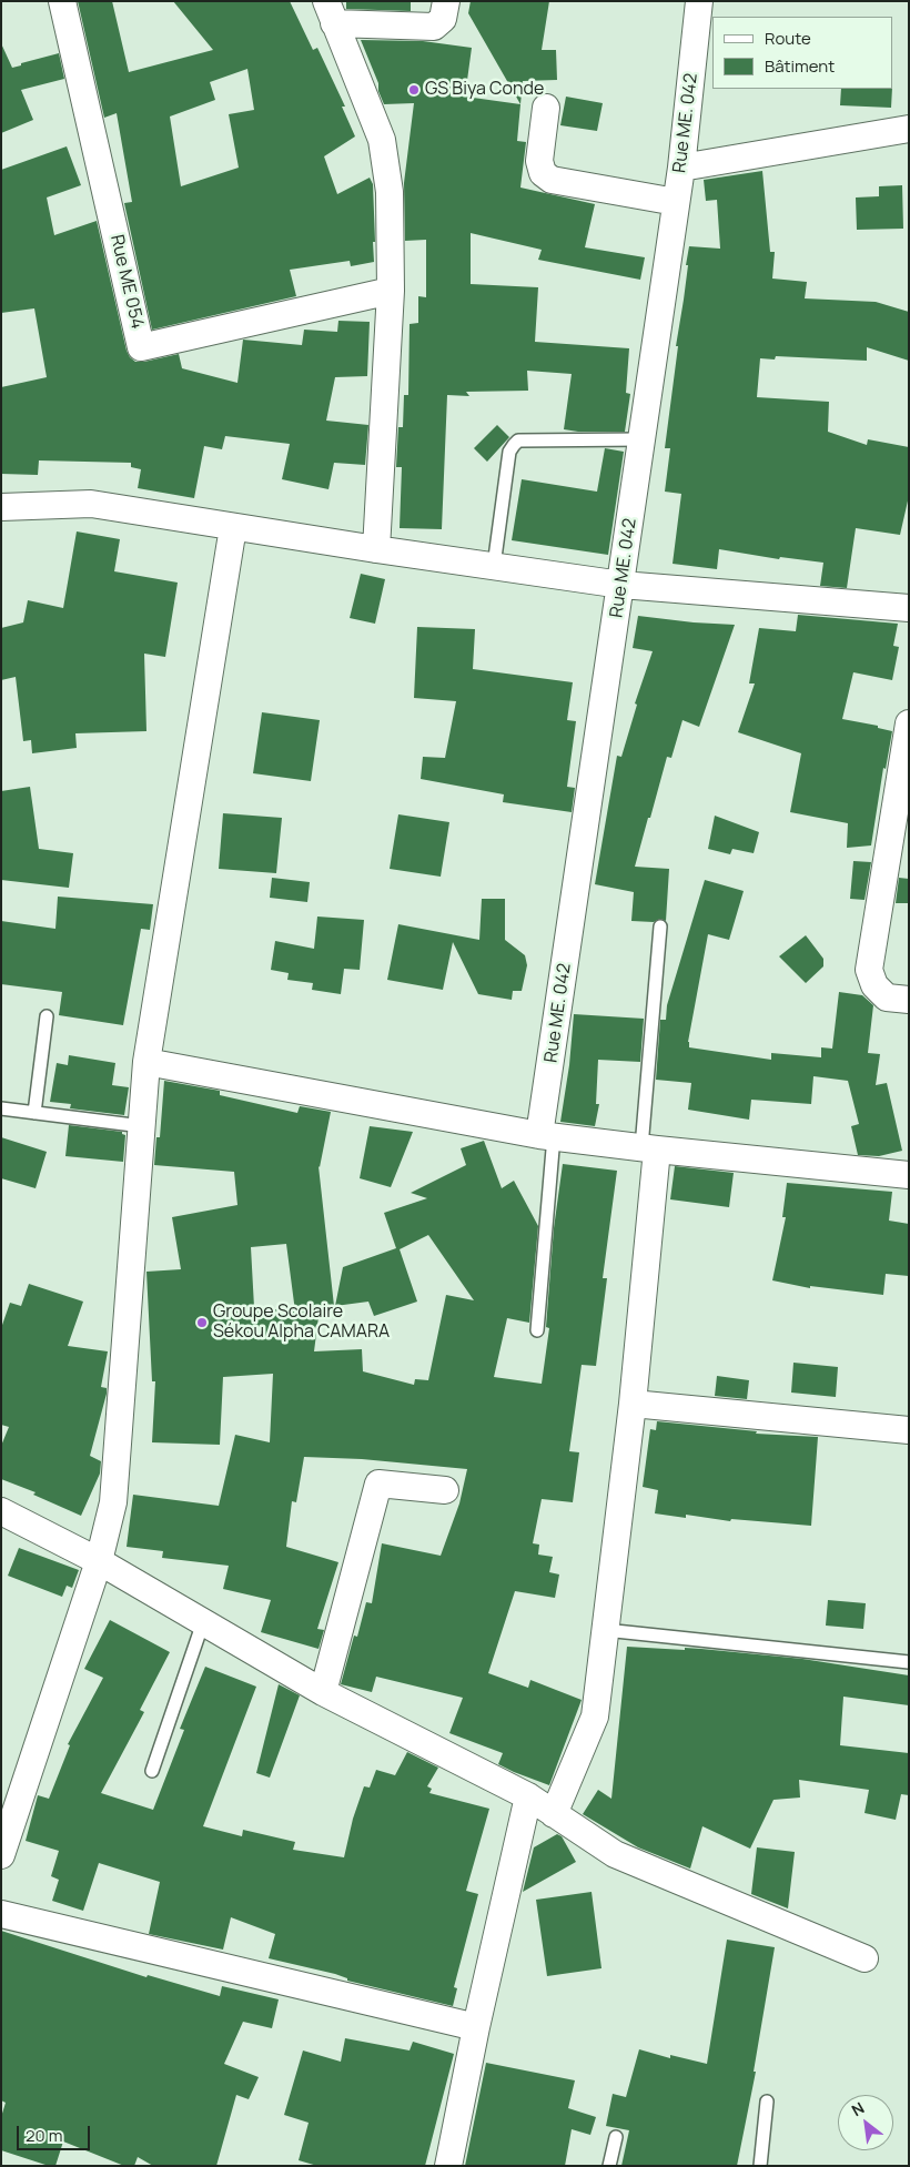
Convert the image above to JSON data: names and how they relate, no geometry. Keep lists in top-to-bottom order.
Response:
{
  "streets": {
    "street": ["Rue ME. 042", "Rue ME 054"]
  },
  "places": ["GS Biya Conde", "Groupe Scolaire Sékou Alpha CAMARA"],
  "legend": ["Route", "Bâtiment"],
  "scale_bar": "20 m",
  "north": "top left"
}
